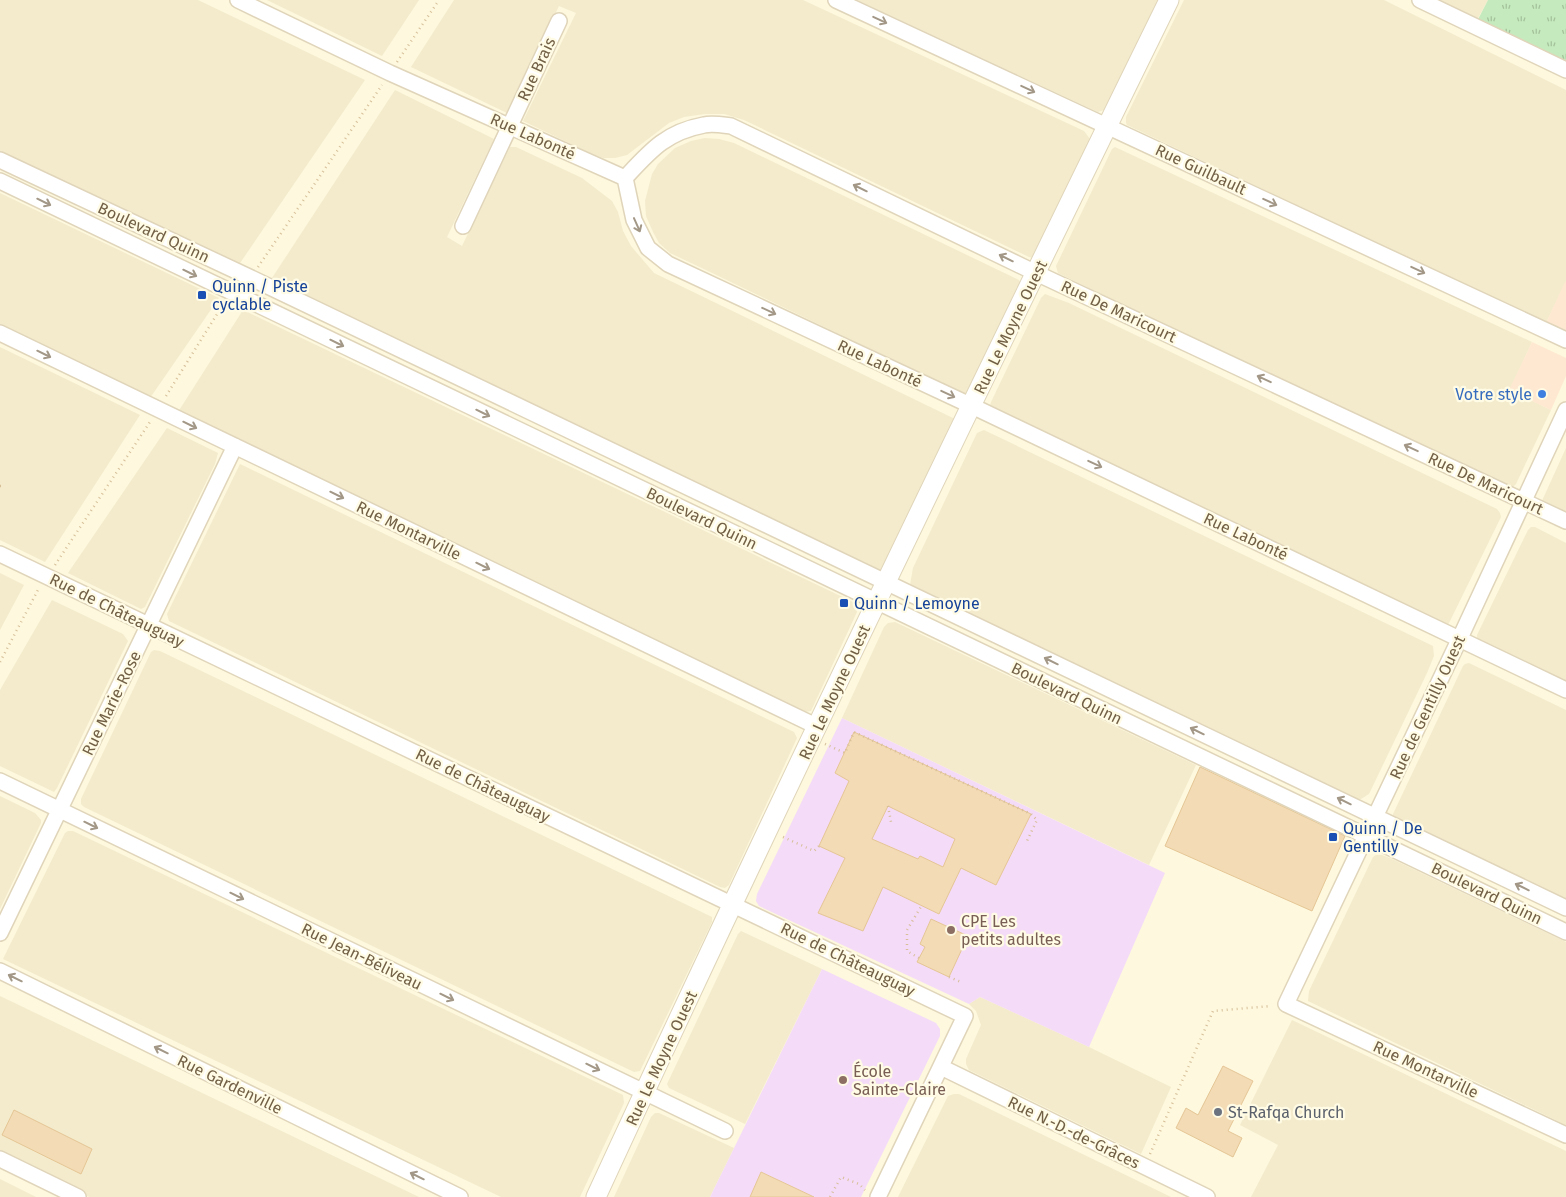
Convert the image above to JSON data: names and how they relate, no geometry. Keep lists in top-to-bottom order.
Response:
{
  "streets": {
    "street": [
      "Rue Brais",
      "Rue Labonté",
      "Rue Guilbault",
      "Boulevard Quinn",
      "Rue De Maricourt",
      "Rue Le Moyne Ouest",
      "Rue Montarville",
      "Rue de Châteauguay",
      "Rue Marie-Rose",
      "Rue de Gentilly Ouest",
      "Rue Jean-Béliveau",
      "Rue Gardenville",
      "Rue N.-D.-de-Grâces"
    ]
  },
  "crossings": [
    ["Rue Brais", "Rue Labonté"],
    ["Rue Labonté", "Rue De Maricourt"],
    ["Rue Labonté", "Rue Le Moyne Ouest"],
    ["Rue Labonté", "Rue de Gentilly Ouest"],
    ["Rue Guilbault", "Rue Le Moyne Ouest"],
    ["Boulevard Quinn", "Rue Le Moyne Ouest"],
    ["Boulevard Quinn", "Rue de Gentilly Ouest"],
    ["Rue De Maricourt", "Rue Le Moyne Ouest"],
    ["Rue De Maricourt", "Rue de Gentilly Ouest"],
    ["Rue Le Moyne Ouest", "Rue Montarville"],
    ["Rue Le Moyne Ouest", "Rue de Châteauguay"],
    ["Rue Le Moyne Ouest", "Rue Jean-Béliveau"],
    ["Rue Montarville", "Rue Marie-Rose"],
    ["Rue Montarville", "Rue de Gentilly Ouest"],
    ["Rue de Châteauguay", "Rue Marie-Rose"],
    ["Rue de Châteauguay", "Rue N.-D.-de-Grâces"],
    ["Rue Marie-Rose", "Rue Jean-Béliveau"]
  ],
  "one_way": [
    "Rue Labonté",
    "Rue Guilbault",
    "Rue De Maricourt",
    "Rue Montarville",
    "Rue Jean-Béliveau",
    "Rue Gardenville"
  ],
  "places": {
    "transit": ["Quinn / Piste cyclable", "Quinn / Lemoyne", "Quinn / De Gentilly"],
    "other": [
      "Votre style",
      "CPE Les petits adultes",
      "École Sainte-Claire",
      "St-Rafqa Church"
    ]
  }
}
